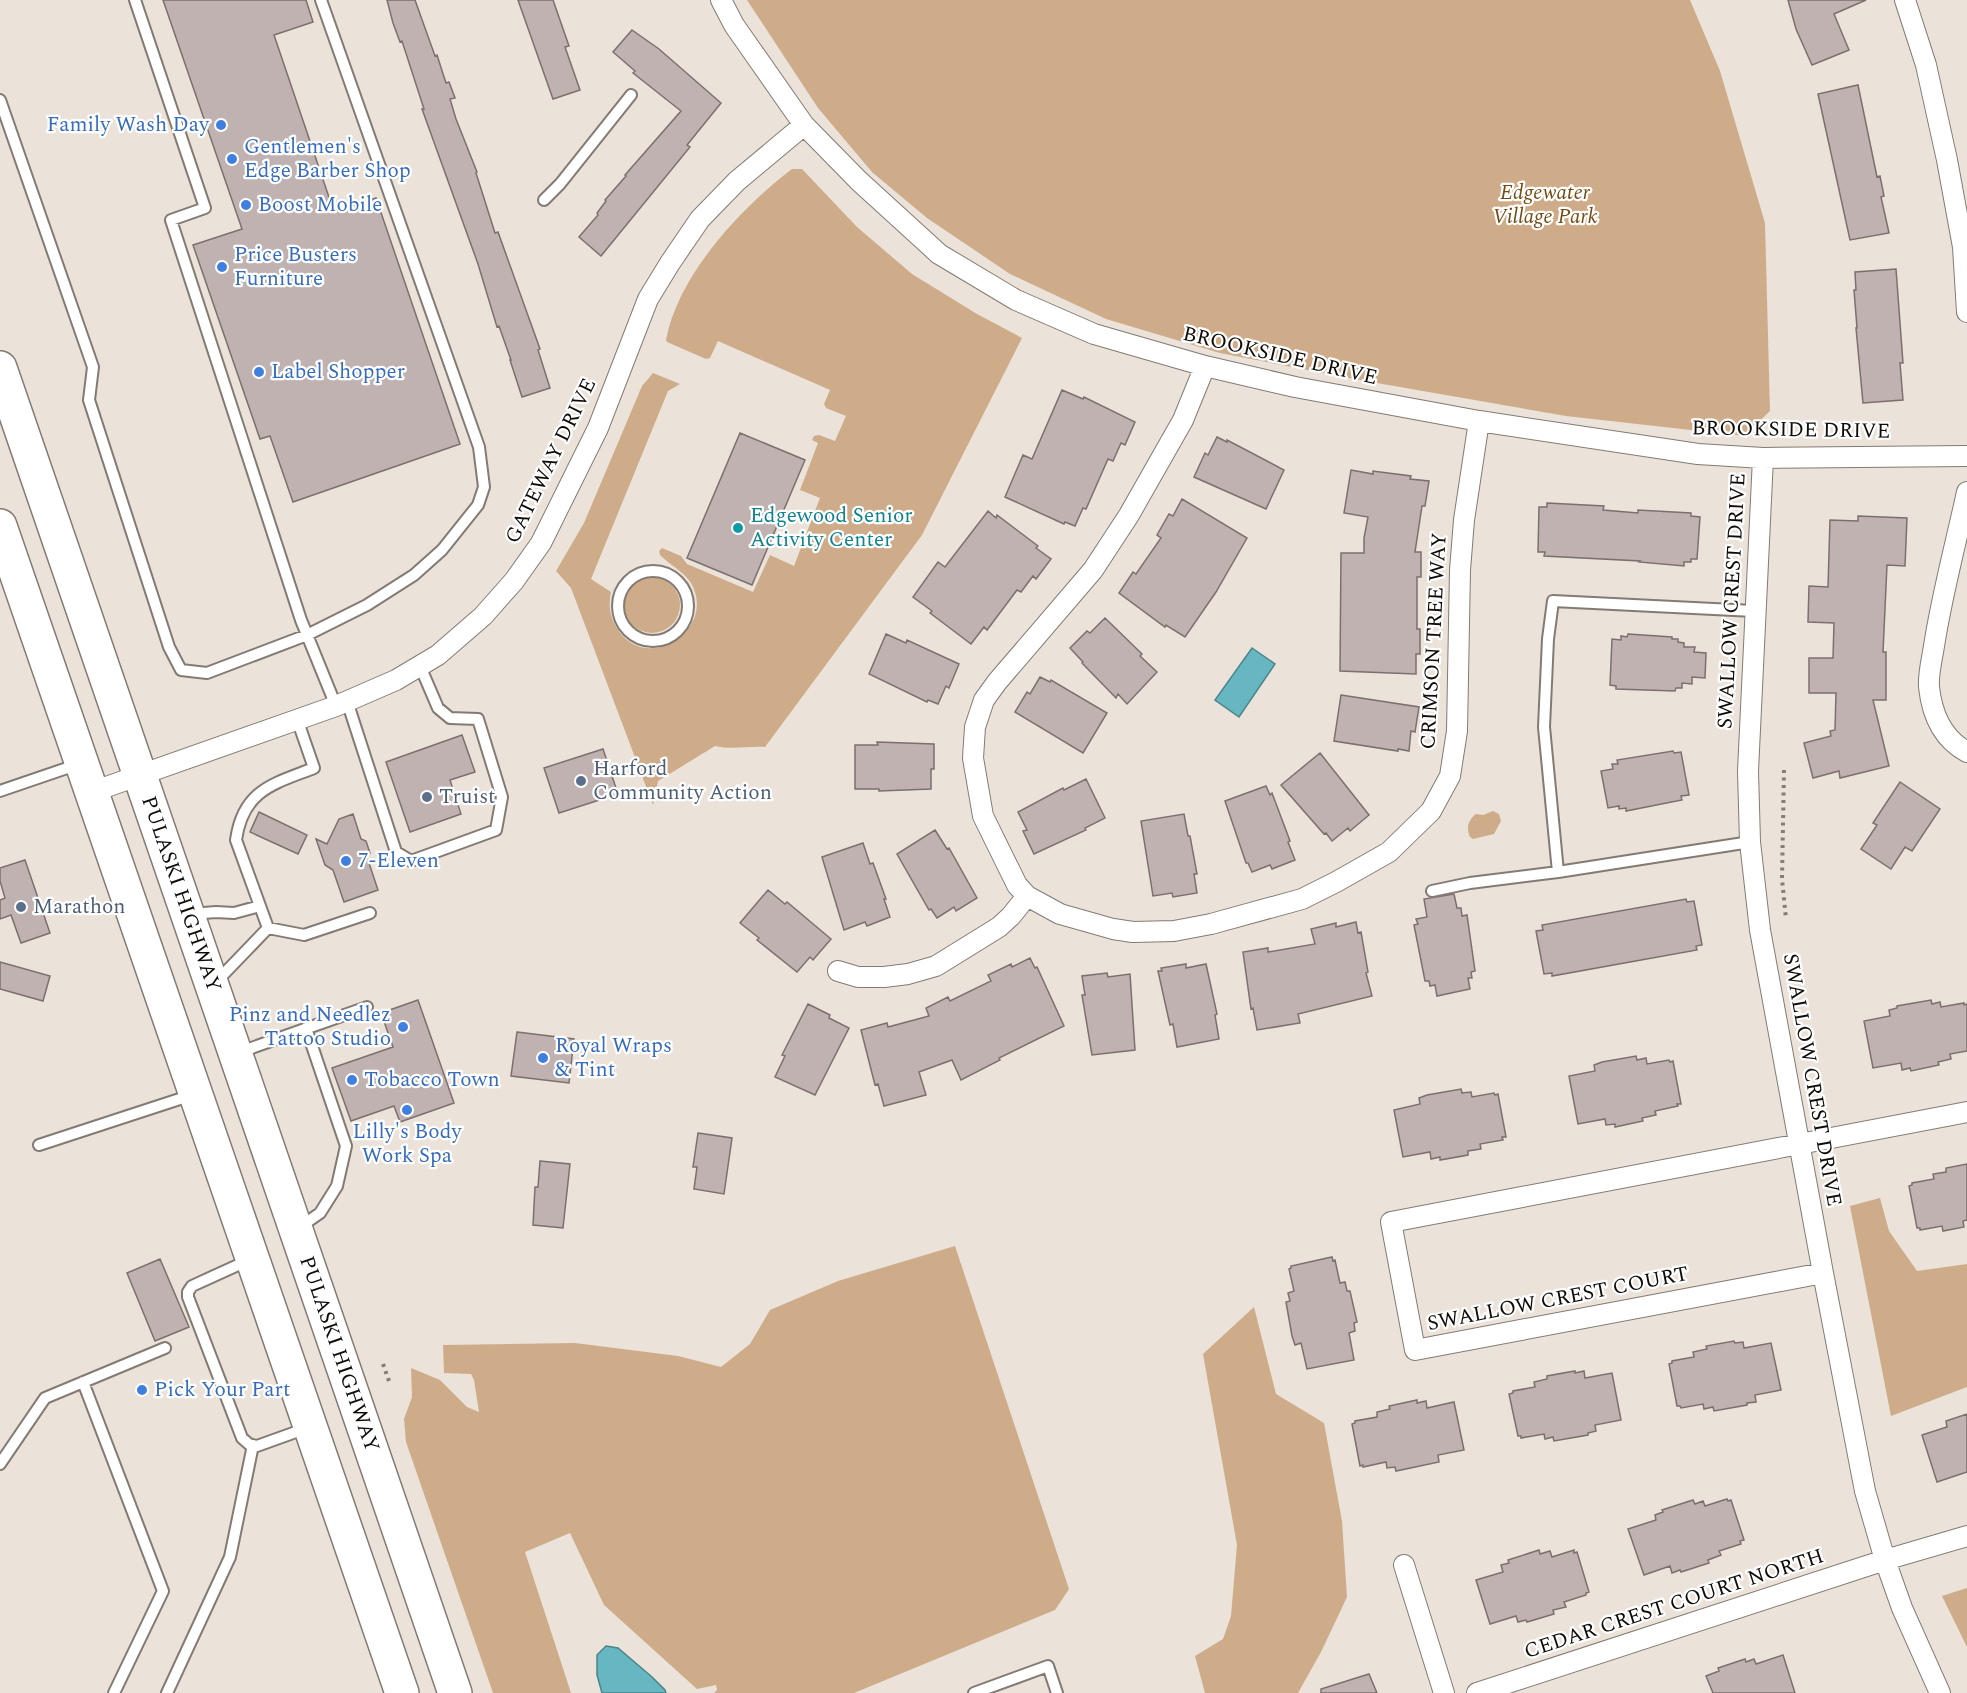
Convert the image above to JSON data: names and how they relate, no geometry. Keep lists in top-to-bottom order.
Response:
{
  "streets": {
    "highway": ["PULASKI HIGHWAY"],
    "street": [
      "BROOKSIDE DRIVE",
      "GATEWAY DRIVE",
      "SWALLOW CREST DRIVE",
      "CRIMSON TREE WAY",
      "SWALLOW CREST COURT",
      "CEDAR CREST COURT NORTH"
    ]
  },
  "crossings": [
    ["BROOKSIDE DRIVE", "GATEWAY DRIVE"],
    ["BROOKSIDE DRIVE", "SWALLOW CREST DRIVE"],
    ["BROOKSIDE DRIVE", "CRIMSON TREE WAY"],
    ["GATEWAY DRIVE", "PULASKI HIGHWAY"],
    ["SWALLOW CREST DRIVE", "SWALLOW CREST COURT"],
    ["SWALLOW CREST DRIVE", "CEDAR CREST COURT NORTH"]
  ],
  "parks": ["Edgewater Village Park"],
  "places": [
    "Family Wash Day",
    "Gentlemen's Edge Barber Shop",
    "Boost Mobile",
    "Price Busters Furniture",
    "Label Shopper",
    "Edgewood Senior Activity Center",
    "Harford Community Action",
    "Truist",
    "7-Eleven",
    "Marathon",
    "Pinz and Needlez Tattoo Studio",
    "Royal Wraps & Tint",
    "Tobacco Town",
    "Lilly's Body Work Spa",
    "Pick Your Part"
  ]
}
